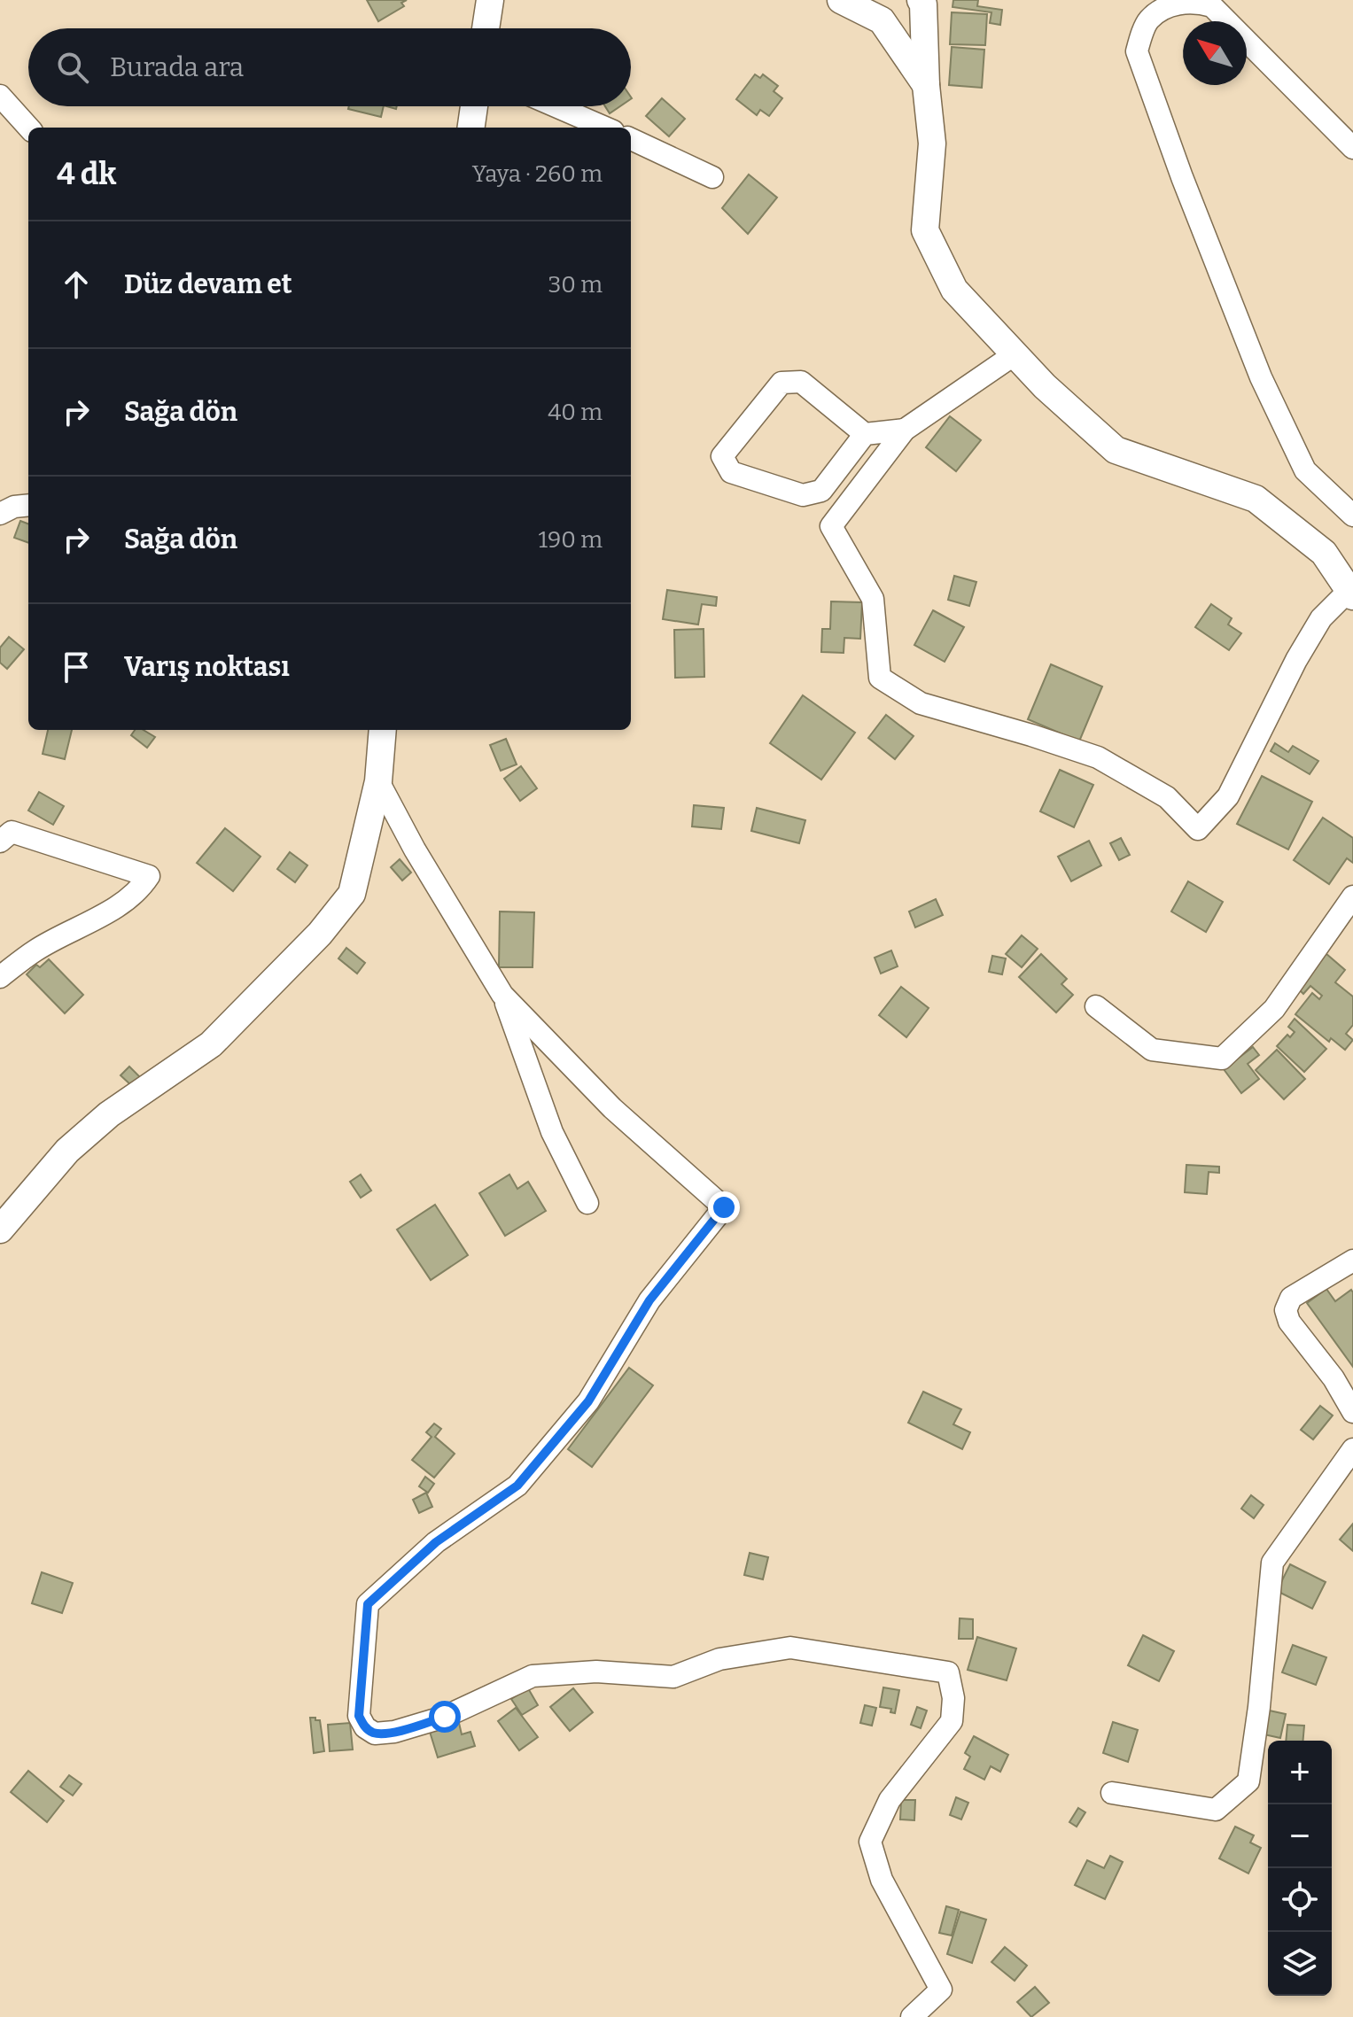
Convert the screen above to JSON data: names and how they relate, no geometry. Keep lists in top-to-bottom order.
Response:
{
  "north": "top left",
  "page": {
    "search": "Burada ara",
    "heading": ["4 dk", "Yaya · 260 m"],
    "list": [
      ["Düz devam et", "30 m"],
      ["Sağa dön", "40 m"],
      ["Sağa dön", "190 m"],
      "Varış noktası"
    ],
    "map_buttons": ["+", "−"]
  }
}
